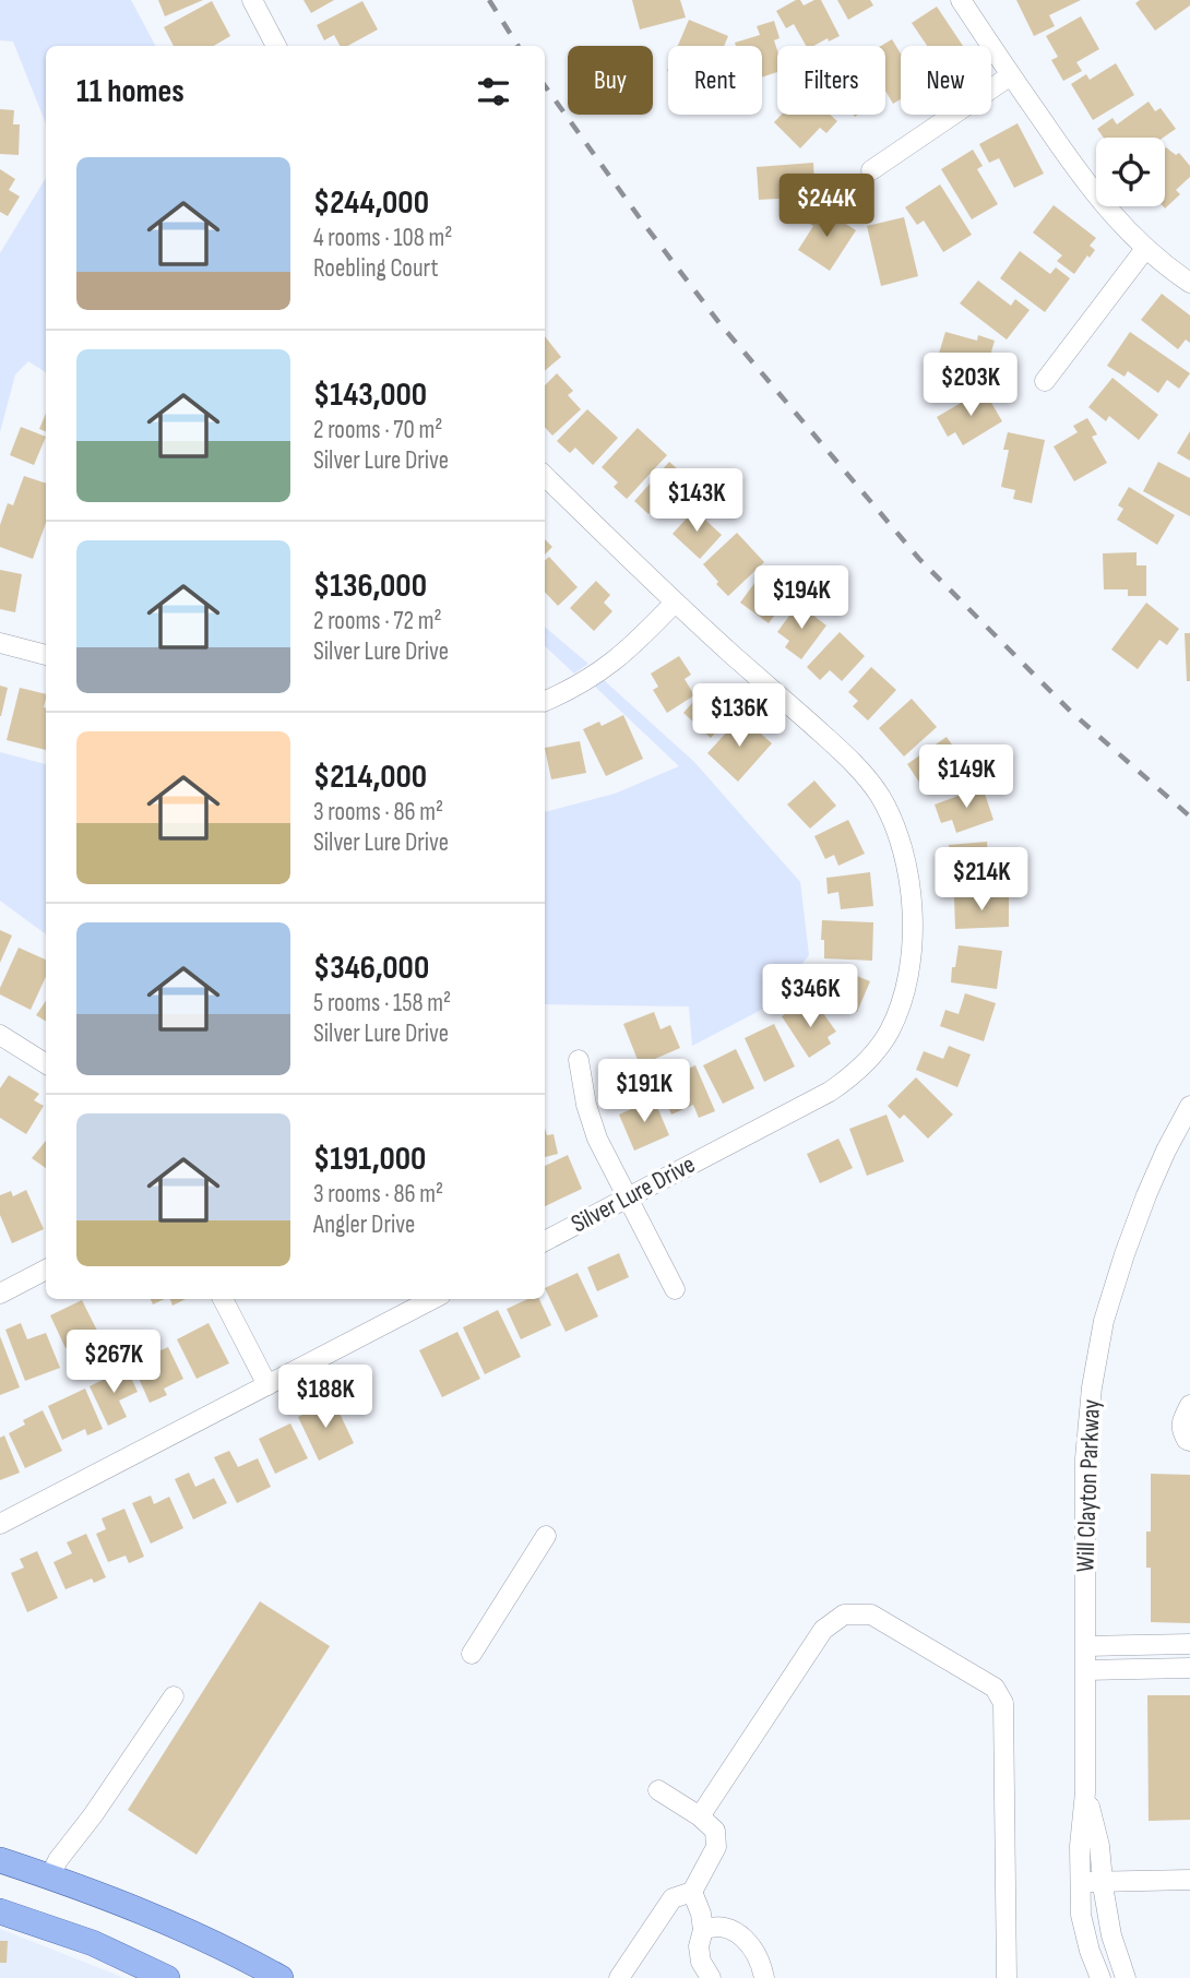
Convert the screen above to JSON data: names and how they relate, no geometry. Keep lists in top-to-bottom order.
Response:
{
  "streets": {
    "street": ["Silver Lure Drive", "Will Clayton Parkway"]
  },
  "page": {
    "chip": [
      "Buy",
      "Rent",
      "Filters",
      "New"
    ],
    "heading": "11 homes",
    "list": [
      {
        "name": "$244,000",
        "note": "4 rooms · 108 m² · Roebling Court"
      },
      {
        "name": "$143,000",
        "note": "2 rooms · 70 m² · Silver Lure Drive"
      },
      {
        "name": "$136,000",
        "note": "2 rooms · 72 m² · Silver Lure Drive"
      },
      {
        "name": "$214,000",
        "note": "3 rooms · 86 m² · Silver Lure Drive"
      },
      {
        "name": "$346,000",
        "note": "5 rooms · 158 m² · Silver Lure Drive"
      },
      {
        "name": "$191,000",
        "note": "3 rooms · 86 m² · Angler Drive"
      }
    ],
    "price": [
      "$244K",
      "$203K",
      "$143K",
      "$194K",
      "$136K",
      "$149K",
      "$214K",
      "$346K",
      "$191K",
      "$267K",
      "$188K"
    ]
  }
}
